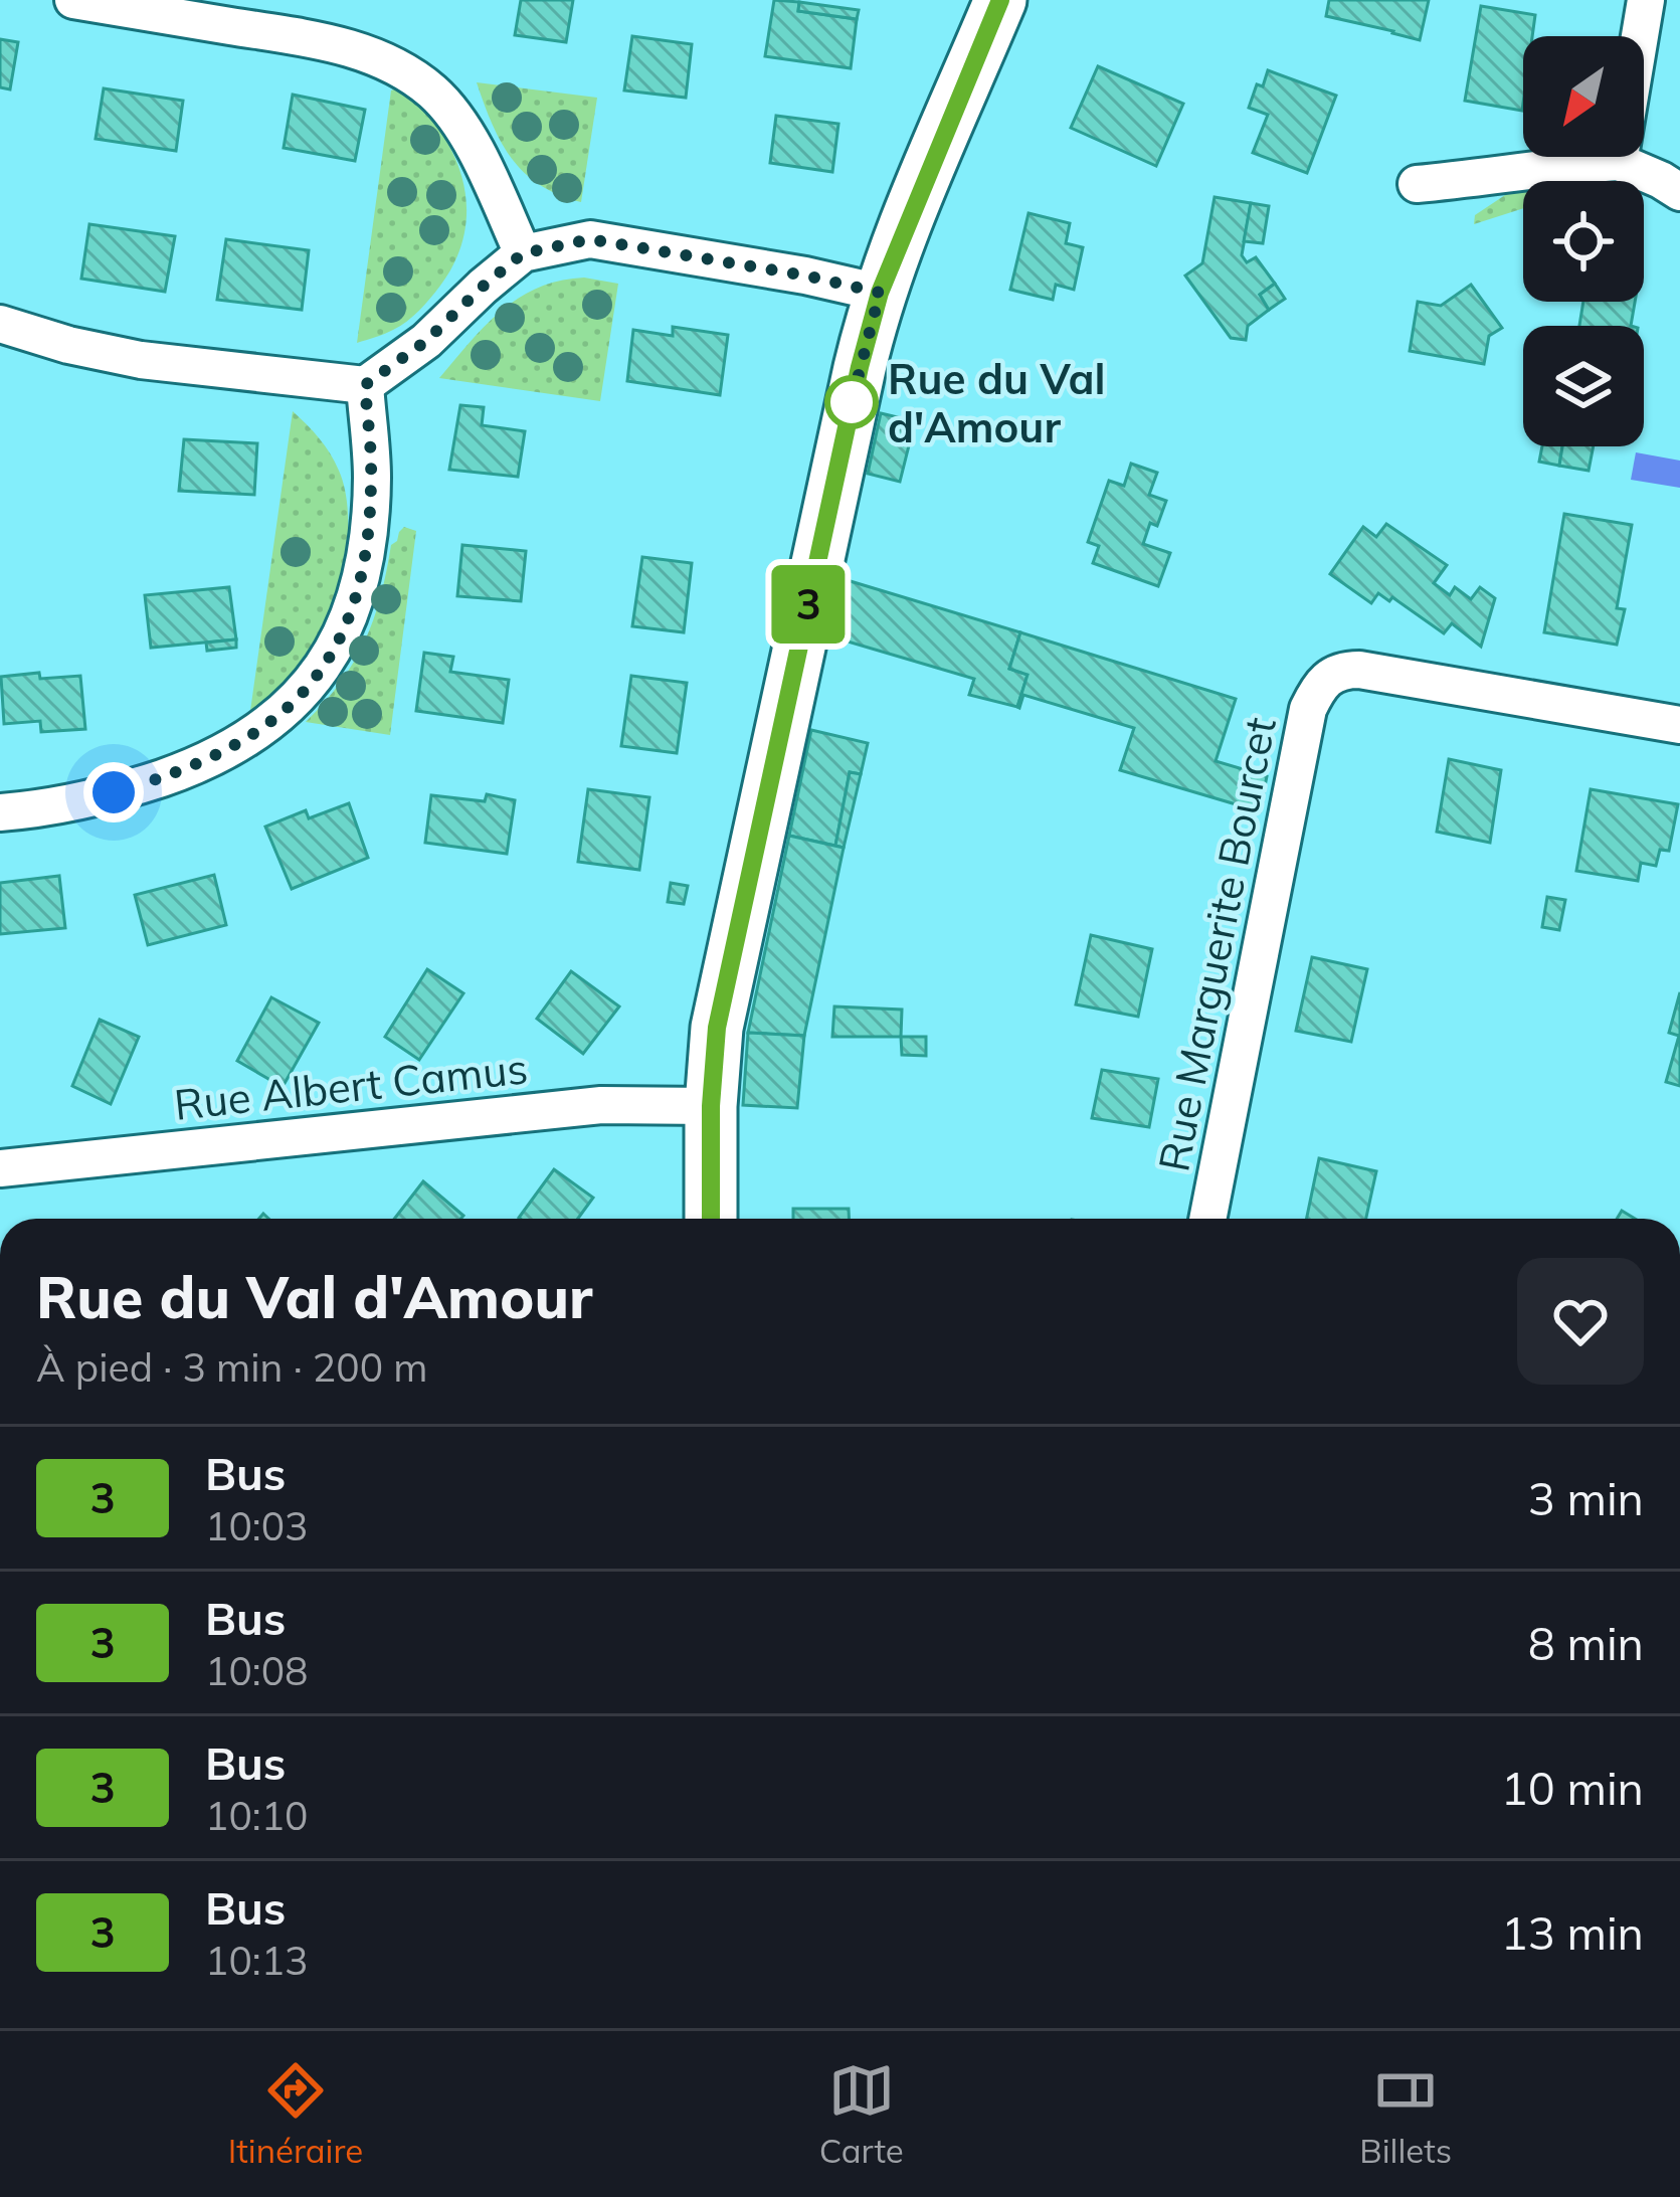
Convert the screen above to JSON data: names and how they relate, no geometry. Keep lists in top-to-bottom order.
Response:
{
  "streets": {
    "street": ["Rue Marguerite Bourcet", "Rue Albert Camus"]
  },
  "places": ["Rue du Val d'Amour"],
  "lines": ["bus line 3"],
  "north": "bottom left",
  "page": {
    "on_map": "3",
    "heading": ["Rue du Val d'Amour", "À pied · 3 min · 200 m"],
    "list": [
      {
        "mark": "3",
        "name": "Bus",
        "note": "10:03",
        "value": "3 min"
      },
      {
        "mark": "3",
        "name": "Bus",
        "note": "10:08",
        "value": "8 min"
      },
      {
        "mark": "3",
        "name": "Bus",
        "note": "10:10",
        "value": "10 min"
      },
      {
        "mark": "3",
        "name": "Bus",
        "note": "10:13",
        "value": "13 min"
      }
    ],
    "tabs": ["Itinéraire", "Carte", "Billets"]
  }
}
